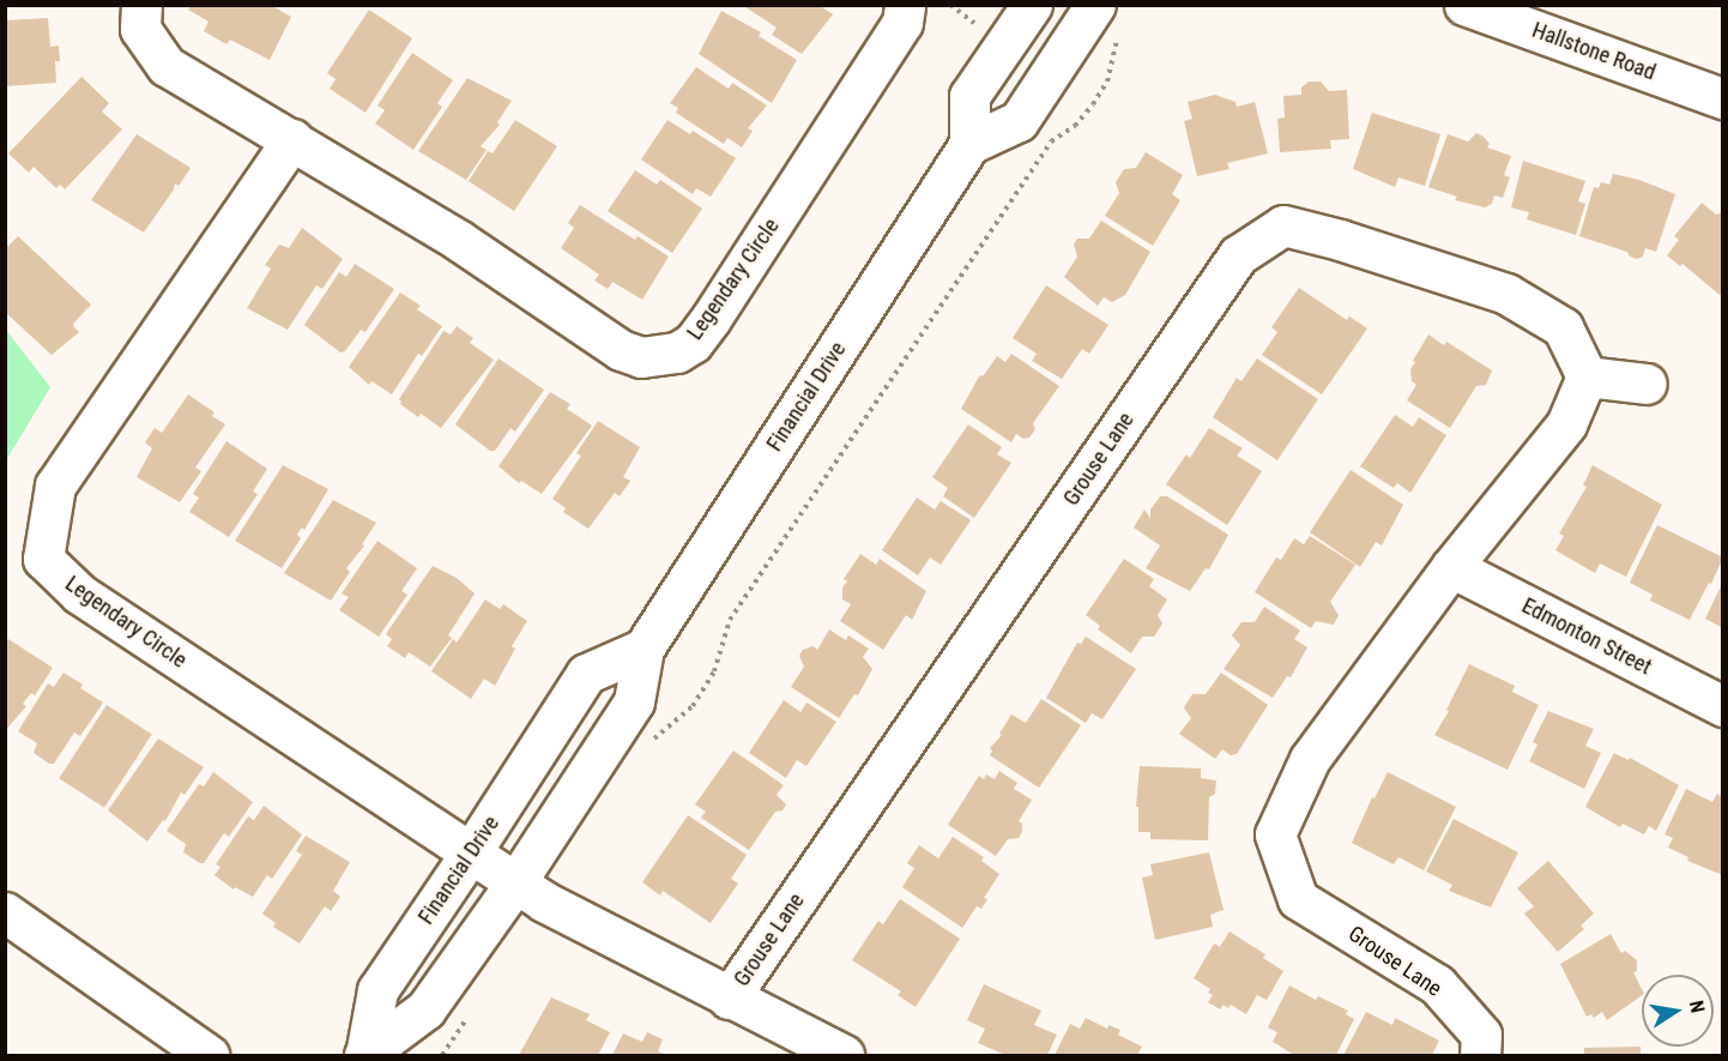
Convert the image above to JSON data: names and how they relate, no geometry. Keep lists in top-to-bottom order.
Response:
{
  "streets": {
    "street": [
      "Hallstone Road",
      "Legendary Circle",
      "Financial Drive",
      "Grouse Lane",
      "Edmonton Street"
    ]
  },
  "crossings": [
    ["Legendary Circle", "Financial Drive"],
    ["Legendary Circle", "Grouse Lane"],
    ["Financial Drive", "Grouse Lane"],
    ["Grouse Lane", "Edmonton Street"]
  ],
  "north": "right"
}
